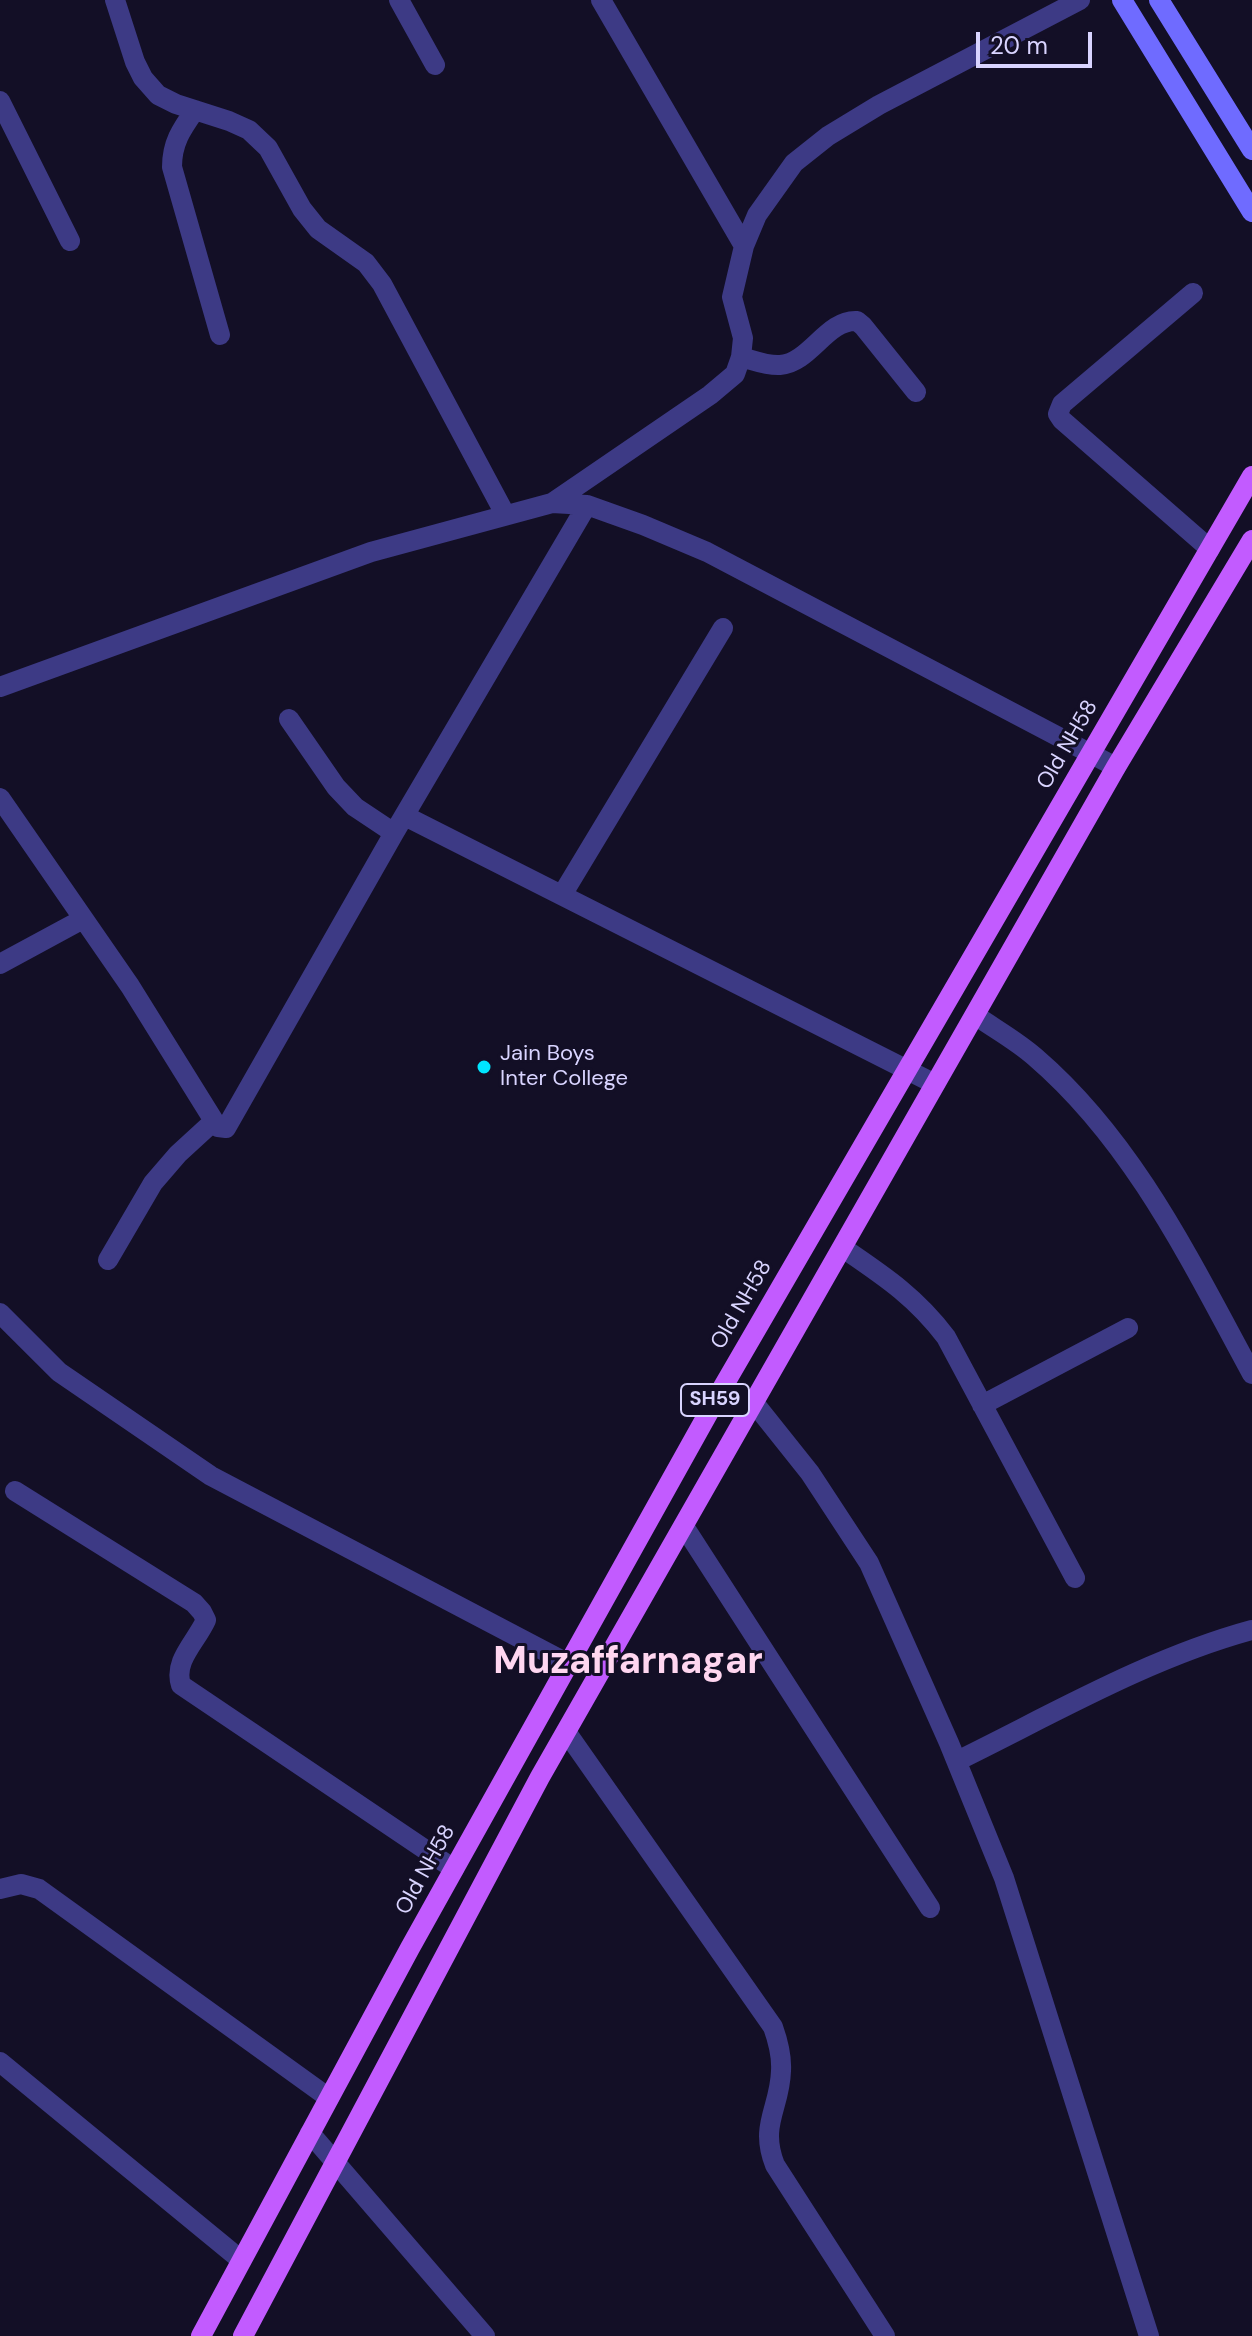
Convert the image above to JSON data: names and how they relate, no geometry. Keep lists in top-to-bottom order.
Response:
{
  "streets": {
    "main road": ["Old NH58", "SH59"]
  },
  "districts": ["Muzaffarnagar"],
  "places": ["Jain Boys Inter College"],
  "scale_bar": "20 m"
}
